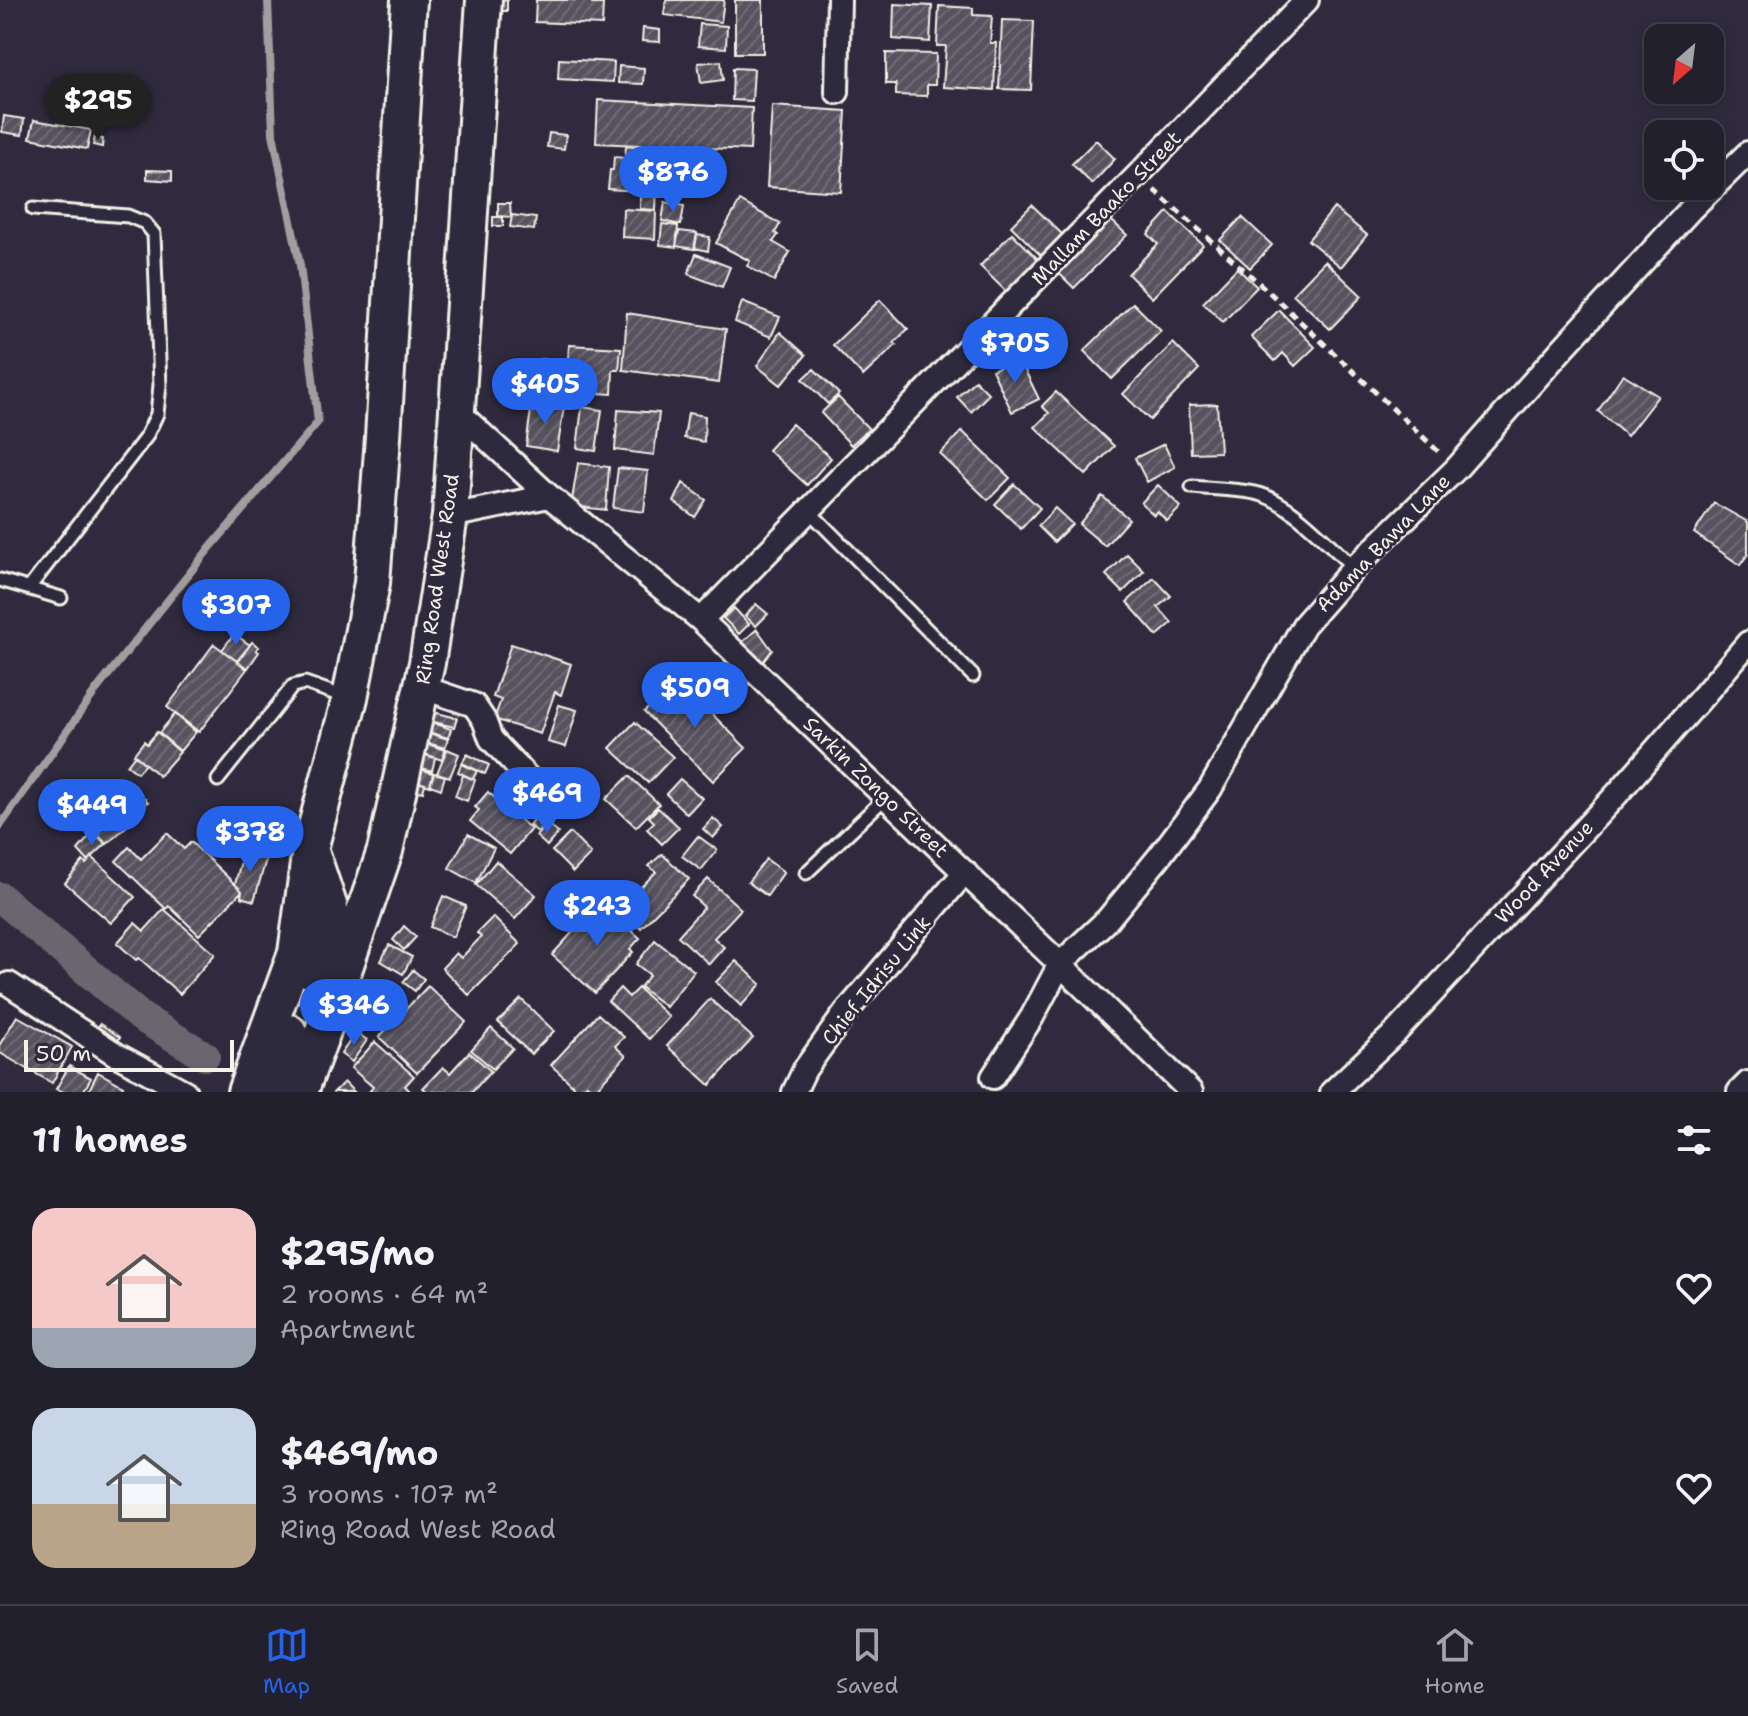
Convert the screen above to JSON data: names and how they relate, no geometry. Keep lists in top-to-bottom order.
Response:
{
  "streets": {
    "main road": ["Ring Road West Road"],
    "street": [
      "Mallam Baako Street",
      "Adama Bawa Lane",
      "Sarkin Zongo Street",
      "Wood Avenue",
      "Chief Idrisu Link"
    ]
  },
  "crossings": [
    ["Mallam Baako Street", "Sarkin Zongo Street"],
    ["Adama Bawa Lane", "Sarkin Zongo Street"],
    ["Ring Road West Road", "Sarkin Zongo Street"],
    ["Sarkin Zongo Street", "Chief Idrisu Link"]
  ],
  "scale_bar": "50 m",
  "north": "bottom left",
  "page": {
    "price": [
      "$295",
      "$876",
      "$705",
      "$405",
      "$307",
      "$509",
      "$469",
      "$449",
      "$378",
      "$243",
      "$346"
    ],
    "scale": "50 m",
    "heading": "11 homes",
    "list": [
      {
        "name": "$295/mo",
        "note": "2 rooms · 64 m² · Apartment"
      },
      {
        "name": "$469/mo",
        "note": "3 rooms · 107 m² · Ring Road West Road"
      }
    ],
    "tabs": ["Map", "Saved", "Home"]
  }
}
